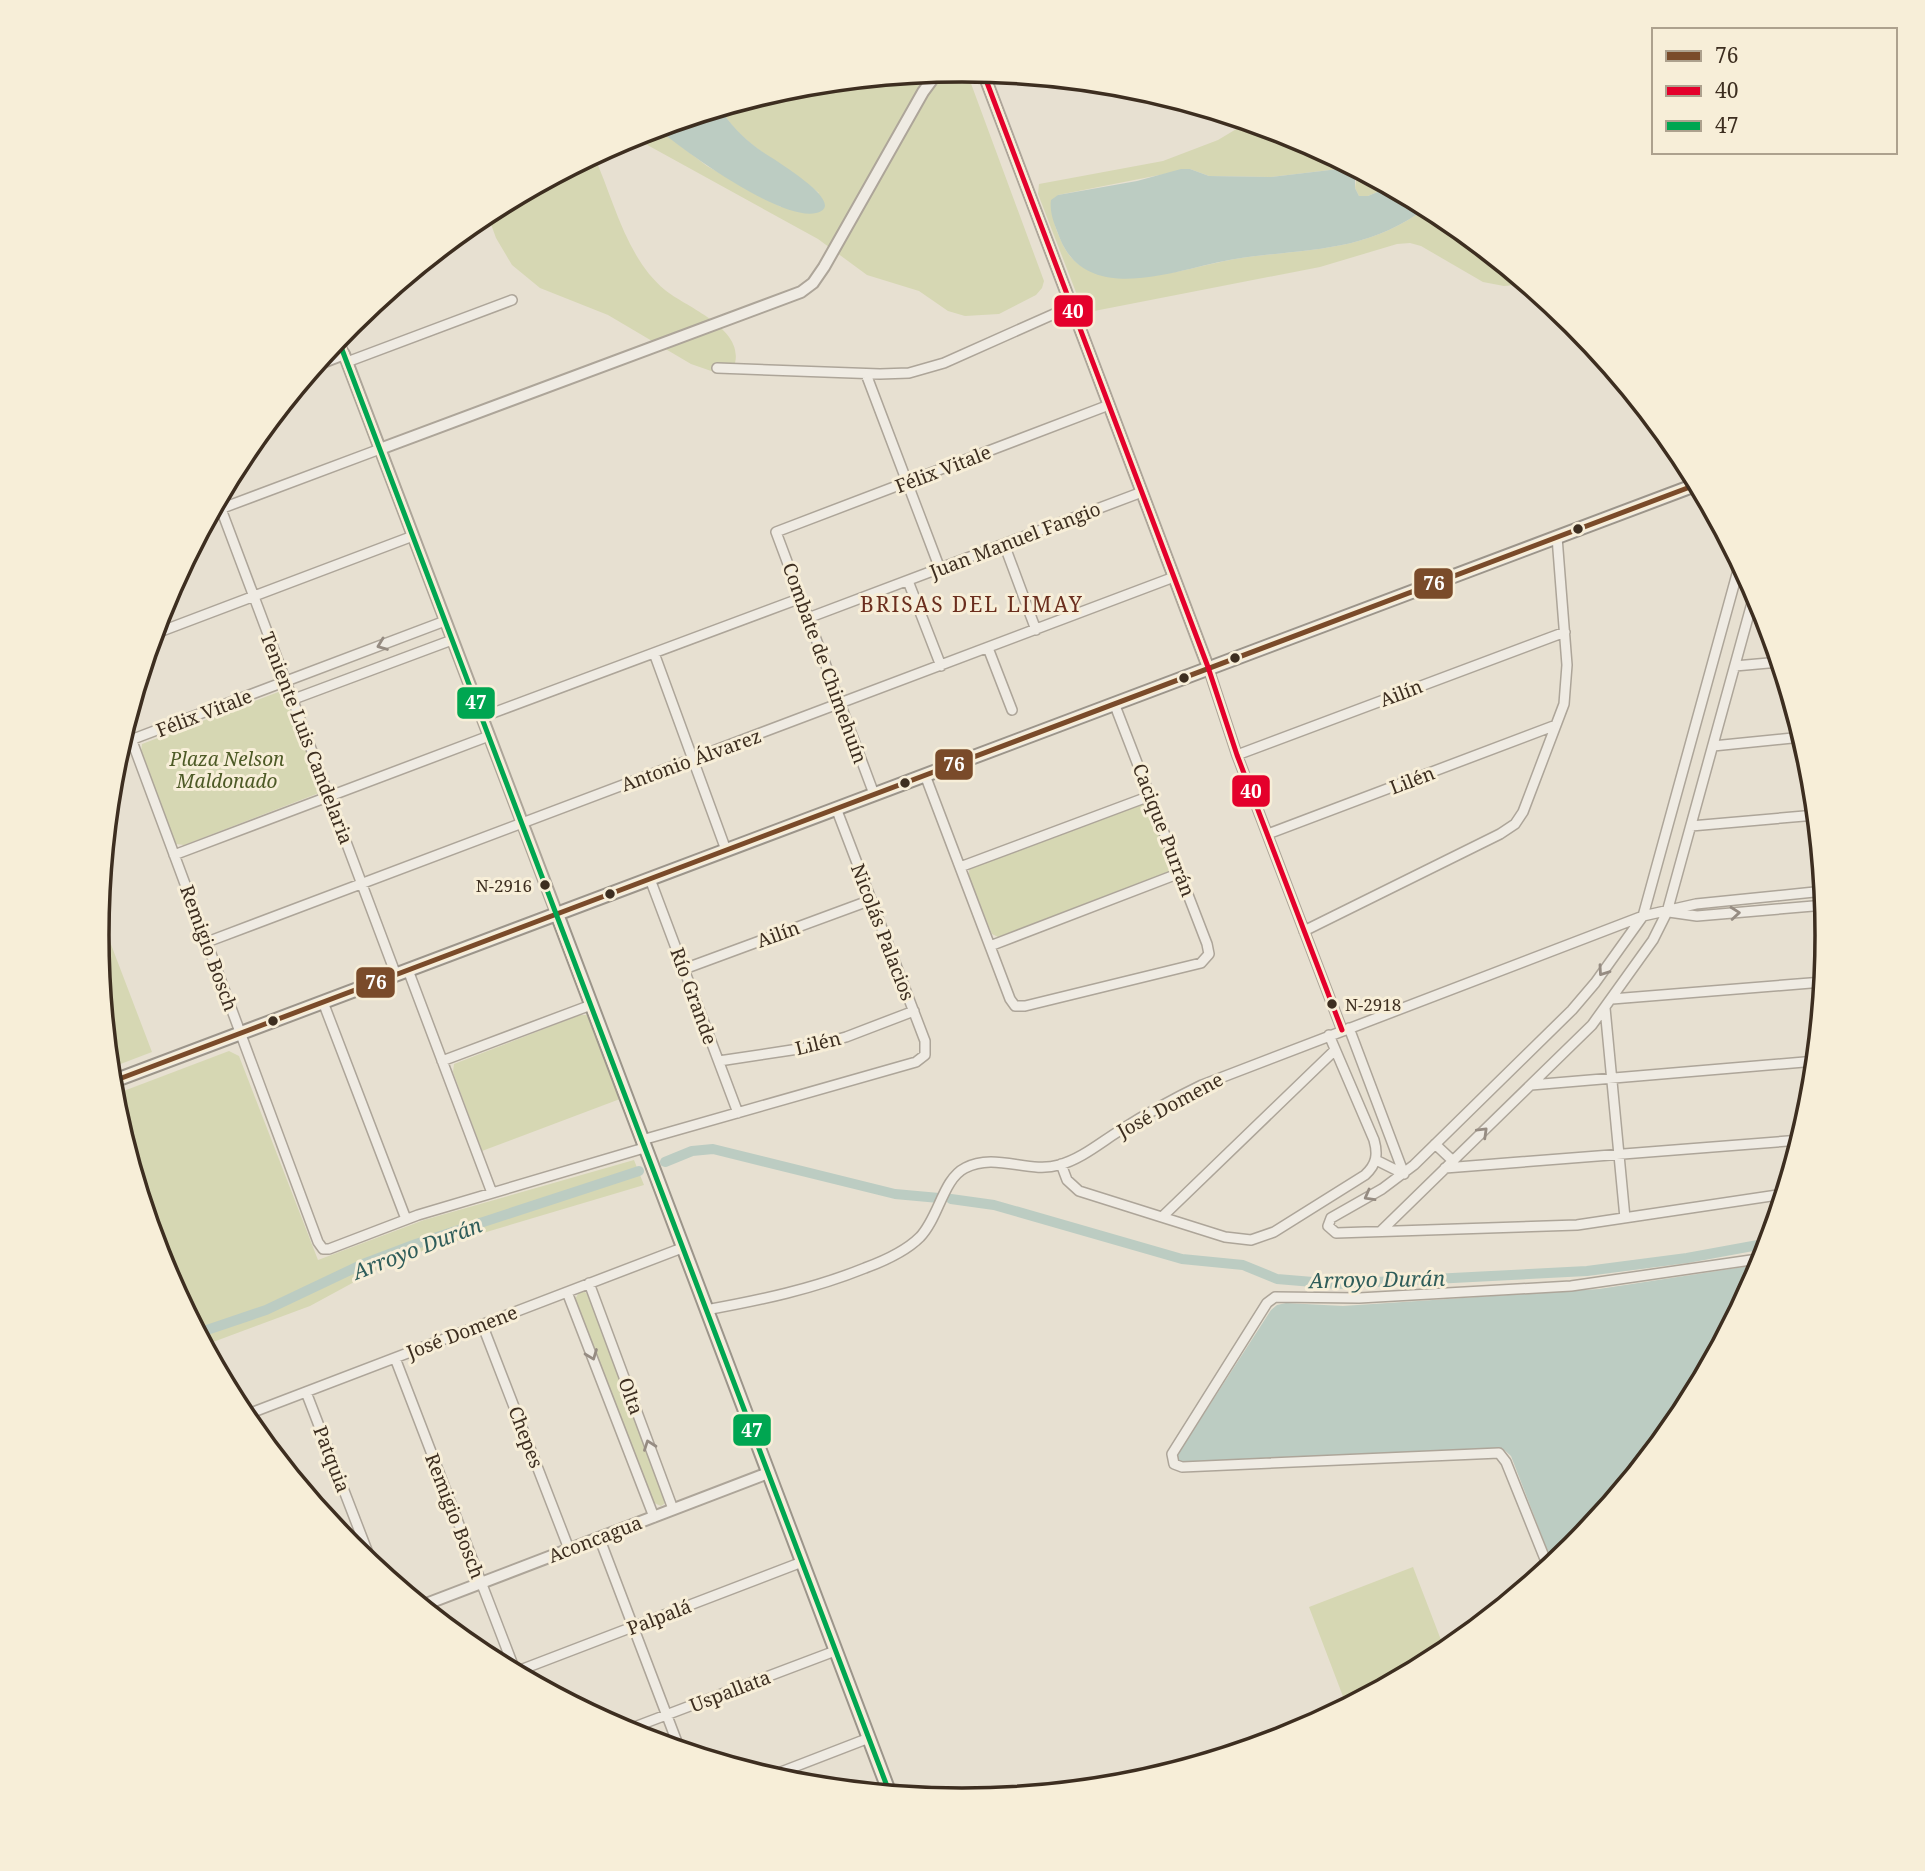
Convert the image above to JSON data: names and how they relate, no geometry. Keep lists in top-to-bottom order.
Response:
{
  "streets": {
    "street": [
      "Félix Vitale",
      "Juan Manuel Fangio",
      "Combate de Chimehuín",
      "Ailín",
      "Teniente Luis Candelaria",
      "Antonio Álvarez",
      "Lilén",
      "Cacique Purrán",
      "Nicolás Palacios",
      "Remigio Bosch",
      "Río Grande",
      "José Domene",
      "Olta",
      "Chepes",
      "Patquia",
      "Aconcagua",
      "Palpalá",
      "Uspallata"
    ]
  },
  "crossings": [
    ["Félix Vitale", "Combate de Chimehuín"],
    ["Félix Vitale", "Teniente Luis Candelaria"],
    ["Félix Vitale", "Remigio Bosch"],
    ["Juan Manuel Fangio", "Combate de Chimehuín"],
    ["Combate de Chimehuín", "Antonio Álvarez"],
    ["Ailín", "Nicolás Palacios"],
    ["Ailín", "Río Grande"],
    ["Teniente Luis Candelaria", "Antonio Álvarez"],
    ["Antonio Álvarez", "Remigio Bosch"],
    ["Lilén", "Nicolás Palacios"],
    ["Lilén", "Río Grande"],
    ["Nicolás Palacios", "Río Grande"],
    ["Remigio Bosch", "José Domene"],
    ["Remigio Bosch", "Aconcagua"],
    ["José Domene", "Olta"],
    ["José Domene", "Chepes"],
    ["José Domene", "Patquia"],
    ["Olta", "Aconcagua"],
    ["Chepes", "Aconcagua"]
  ],
  "districts": ["BRISAS DEL LIMAY"],
  "water": ["Arroyo Durán"],
  "parks": ["Plaza Nelson Maldonado"],
  "places": ["N-2916", "N-2918"],
  "lines": ["transit line 40", "transit line 47", "transit line 76"],
  "legend": ["76", "40", "47"]
}
